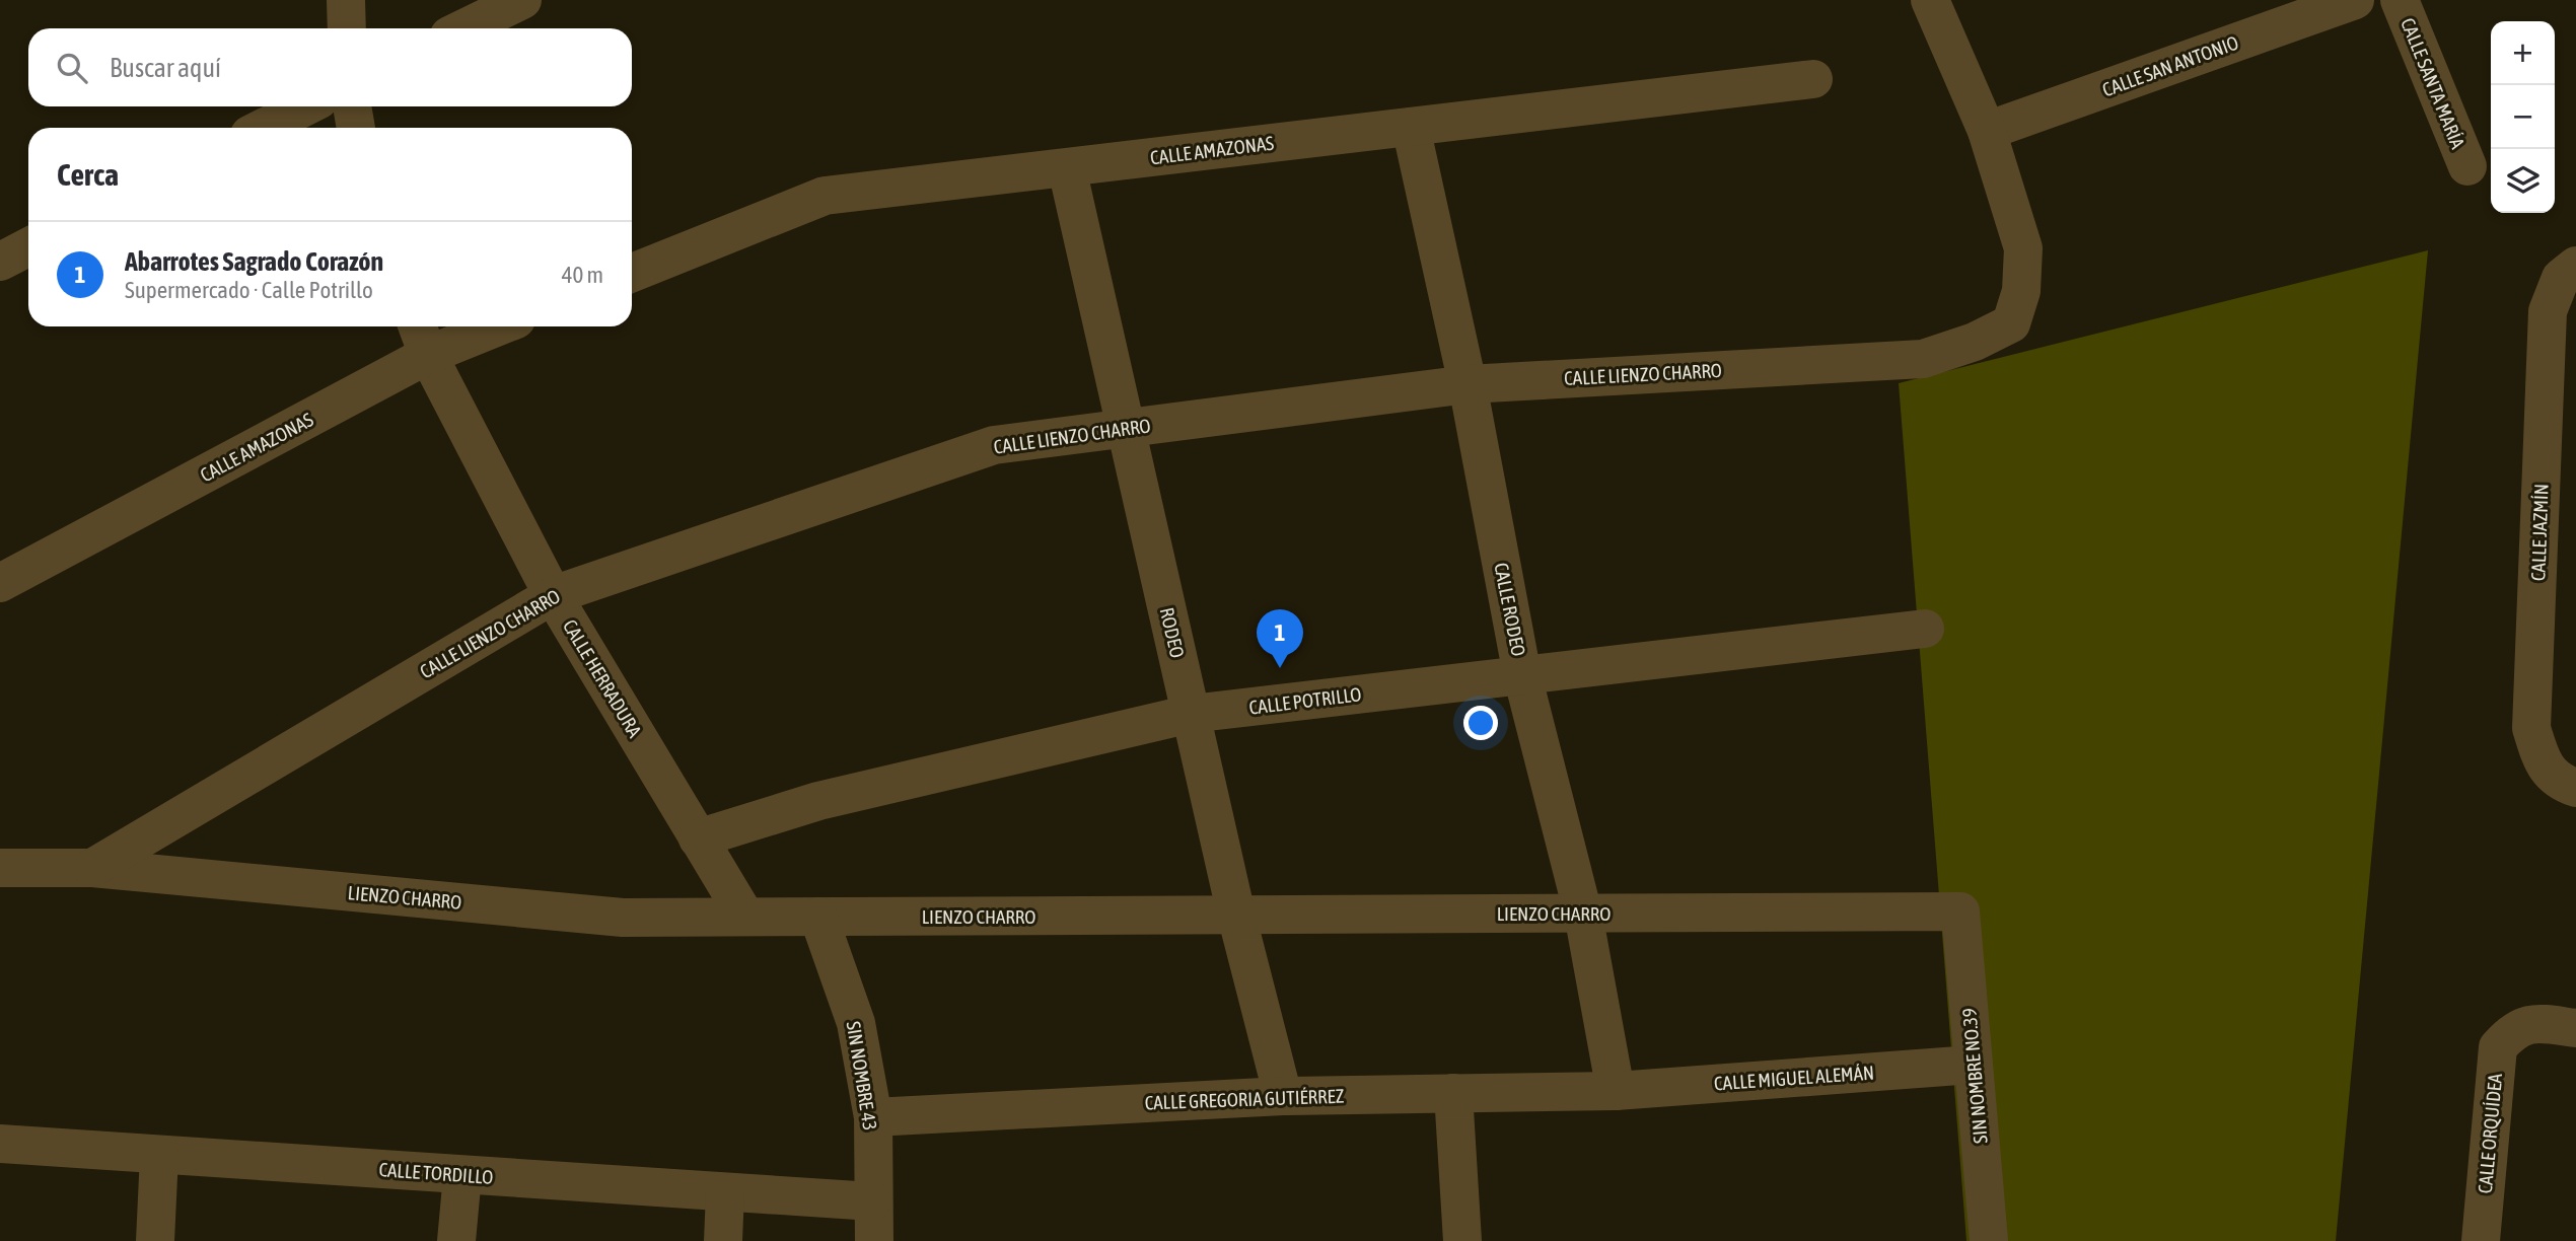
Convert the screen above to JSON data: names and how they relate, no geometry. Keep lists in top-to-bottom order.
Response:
{
  "streets": {
    "street": [
      "CALLE SAN ANTONIO",
      "CALLE SANTA MARÍA",
      "CALLE AMAZONAS",
      "CALLE LIENZO CHARRO",
      "CALLE JAZMÍN",
      "CALLE RODEO",
      "RODEO",
      "CALLE HERRADURA",
      "CALLE POTRILLO",
      "LIENZO CHARRO",
      "SIN NOMBRE 43",
      "SIN NOMBRE NO.39",
      "CALLE MIGUEL ALEMÁN",
      "CALLE GREGORIA GUTIÉRREZ",
      "CALLE ORQUÍDEA",
      "CALLE TORDILLO"
    ]
  },
  "crossings": [
    ["CALLE SAN ANTONIO", "CALLE LIENZO CHARRO"],
    ["CALLE AMAZONAS", "CALLE RODEO"],
    ["CALLE AMAZONAS", "RODEO"],
    ["CALLE AMAZONAS", "CALLE HERRADURA"],
    ["CALLE LIENZO CHARRO", "CALLE RODEO"],
    ["CALLE LIENZO CHARRO", "RODEO"],
    ["CALLE LIENZO CHARRO", "CALLE HERRADURA"],
    ["CALLE LIENZO CHARRO", "LIENZO CHARRO"],
    ["CALLE RODEO", "CALLE POTRILLO"],
    ["CALLE RODEO", "LIENZO CHARRO"],
    ["CALLE RODEO", "CALLE MIGUEL ALEMÁN"],
    ["CALLE RODEO", "CALLE GREGORIA GUTIÉRREZ"],
    ["RODEO", "CALLE POTRILLO"],
    ["RODEO", "LIENZO CHARRO"],
    ["RODEO", "CALLE GREGORIA GUTIÉRREZ"],
    ["CALLE HERRADURA", "CALLE POTRILLO"],
    ["CALLE HERRADURA", "LIENZO CHARRO"],
    ["LIENZO CHARRO", "SIN NOMBRE 43"],
    ["LIENZO CHARRO", "SIN NOMBRE NO.39"],
    ["SIN NOMBRE 43", "CALLE GREGORIA GUTIÉRREZ"],
    ["SIN NOMBRE 43", "CALLE TORDILLO"],
    ["SIN NOMBRE NO.39", "CALLE MIGUEL ALEMÁN"],
    ["CALLE MIGUEL ALEMÁN", "CALLE GREGORIA GUTIÉRREZ"]
  ],
  "page": {
    "map_buttons": ["+", "−"],
    "search": "Buscar aquí",
    "heading": "Cerca",
    "list": [
      {
        "mark": "1",
        "name": "Abarrotes Sagrado Corazón",
        "note": "Supermercado · Calle Potrillo",
        "value": "40 m"
      }
    ],
    "pins": "1"
  }
}
